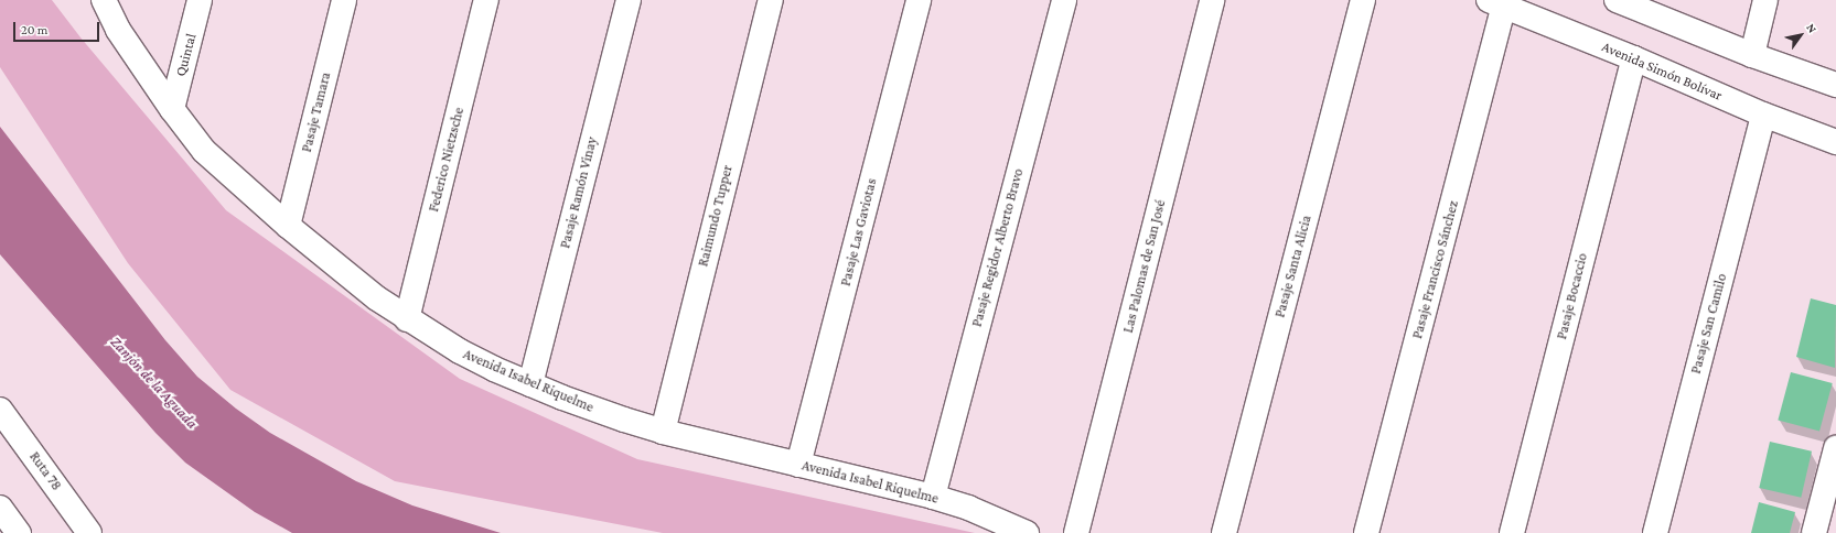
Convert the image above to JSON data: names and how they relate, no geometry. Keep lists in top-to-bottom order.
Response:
{
  "streets": {
    "main road": [
      "Quintal",
      "Avenida Simón Bolívar",
      "Pasaje Tamara",
      "Federico Nietzsche",
      "Pasaje Ramón Vinay",
      "Raimundo Tupper",
      "Pasaje Las Gaviotas",
      "Pasaje Regidor Alberto Bravo",
      "Las Palomas de San José",
      "Pasaje Santa Alicia",
      "Pasaje Francisco Sánchez",
      "Pasaje Bocaccio",
      "Pasaje San Camilo",
      "Avenida Isabel Riquelme",
      "Ruta 78"
    ]
  },
  "crossings": [
    ["Quintal", "Avenida Isabel Riquelme"],
    ["Avenida Simón Bolívar", "Pasaje Francisco Sánchez"],
    ["Avenida Simón Bolívar", "Pasaje Bocaccio"],
    ["Avenida Simón Bolívar", "Pasaje San Camilo"],
    ["Pasaje Tamara", "Avenida Isabel Riquelme"],
    ["Federico Nietzsche", "Avenida Isabel Riquelme"],
    ["Pasaje Ramón Vinay", "Avenida Isabel Riquelme"],
    ["Raimundo Tupper", "Avenida Isabel Riquelme"],
    ["Pasaje Las Gaviotas", "Avenida Isabel Riquelme"],
    ["Pasaje Regidor Alberto Bravo", "Avenida Isabel Riquelme"]
  ],
  "water": ["Zanjón de la Aguada"],
  "scale_bar": "20 m",
  "north": "top right"
}
